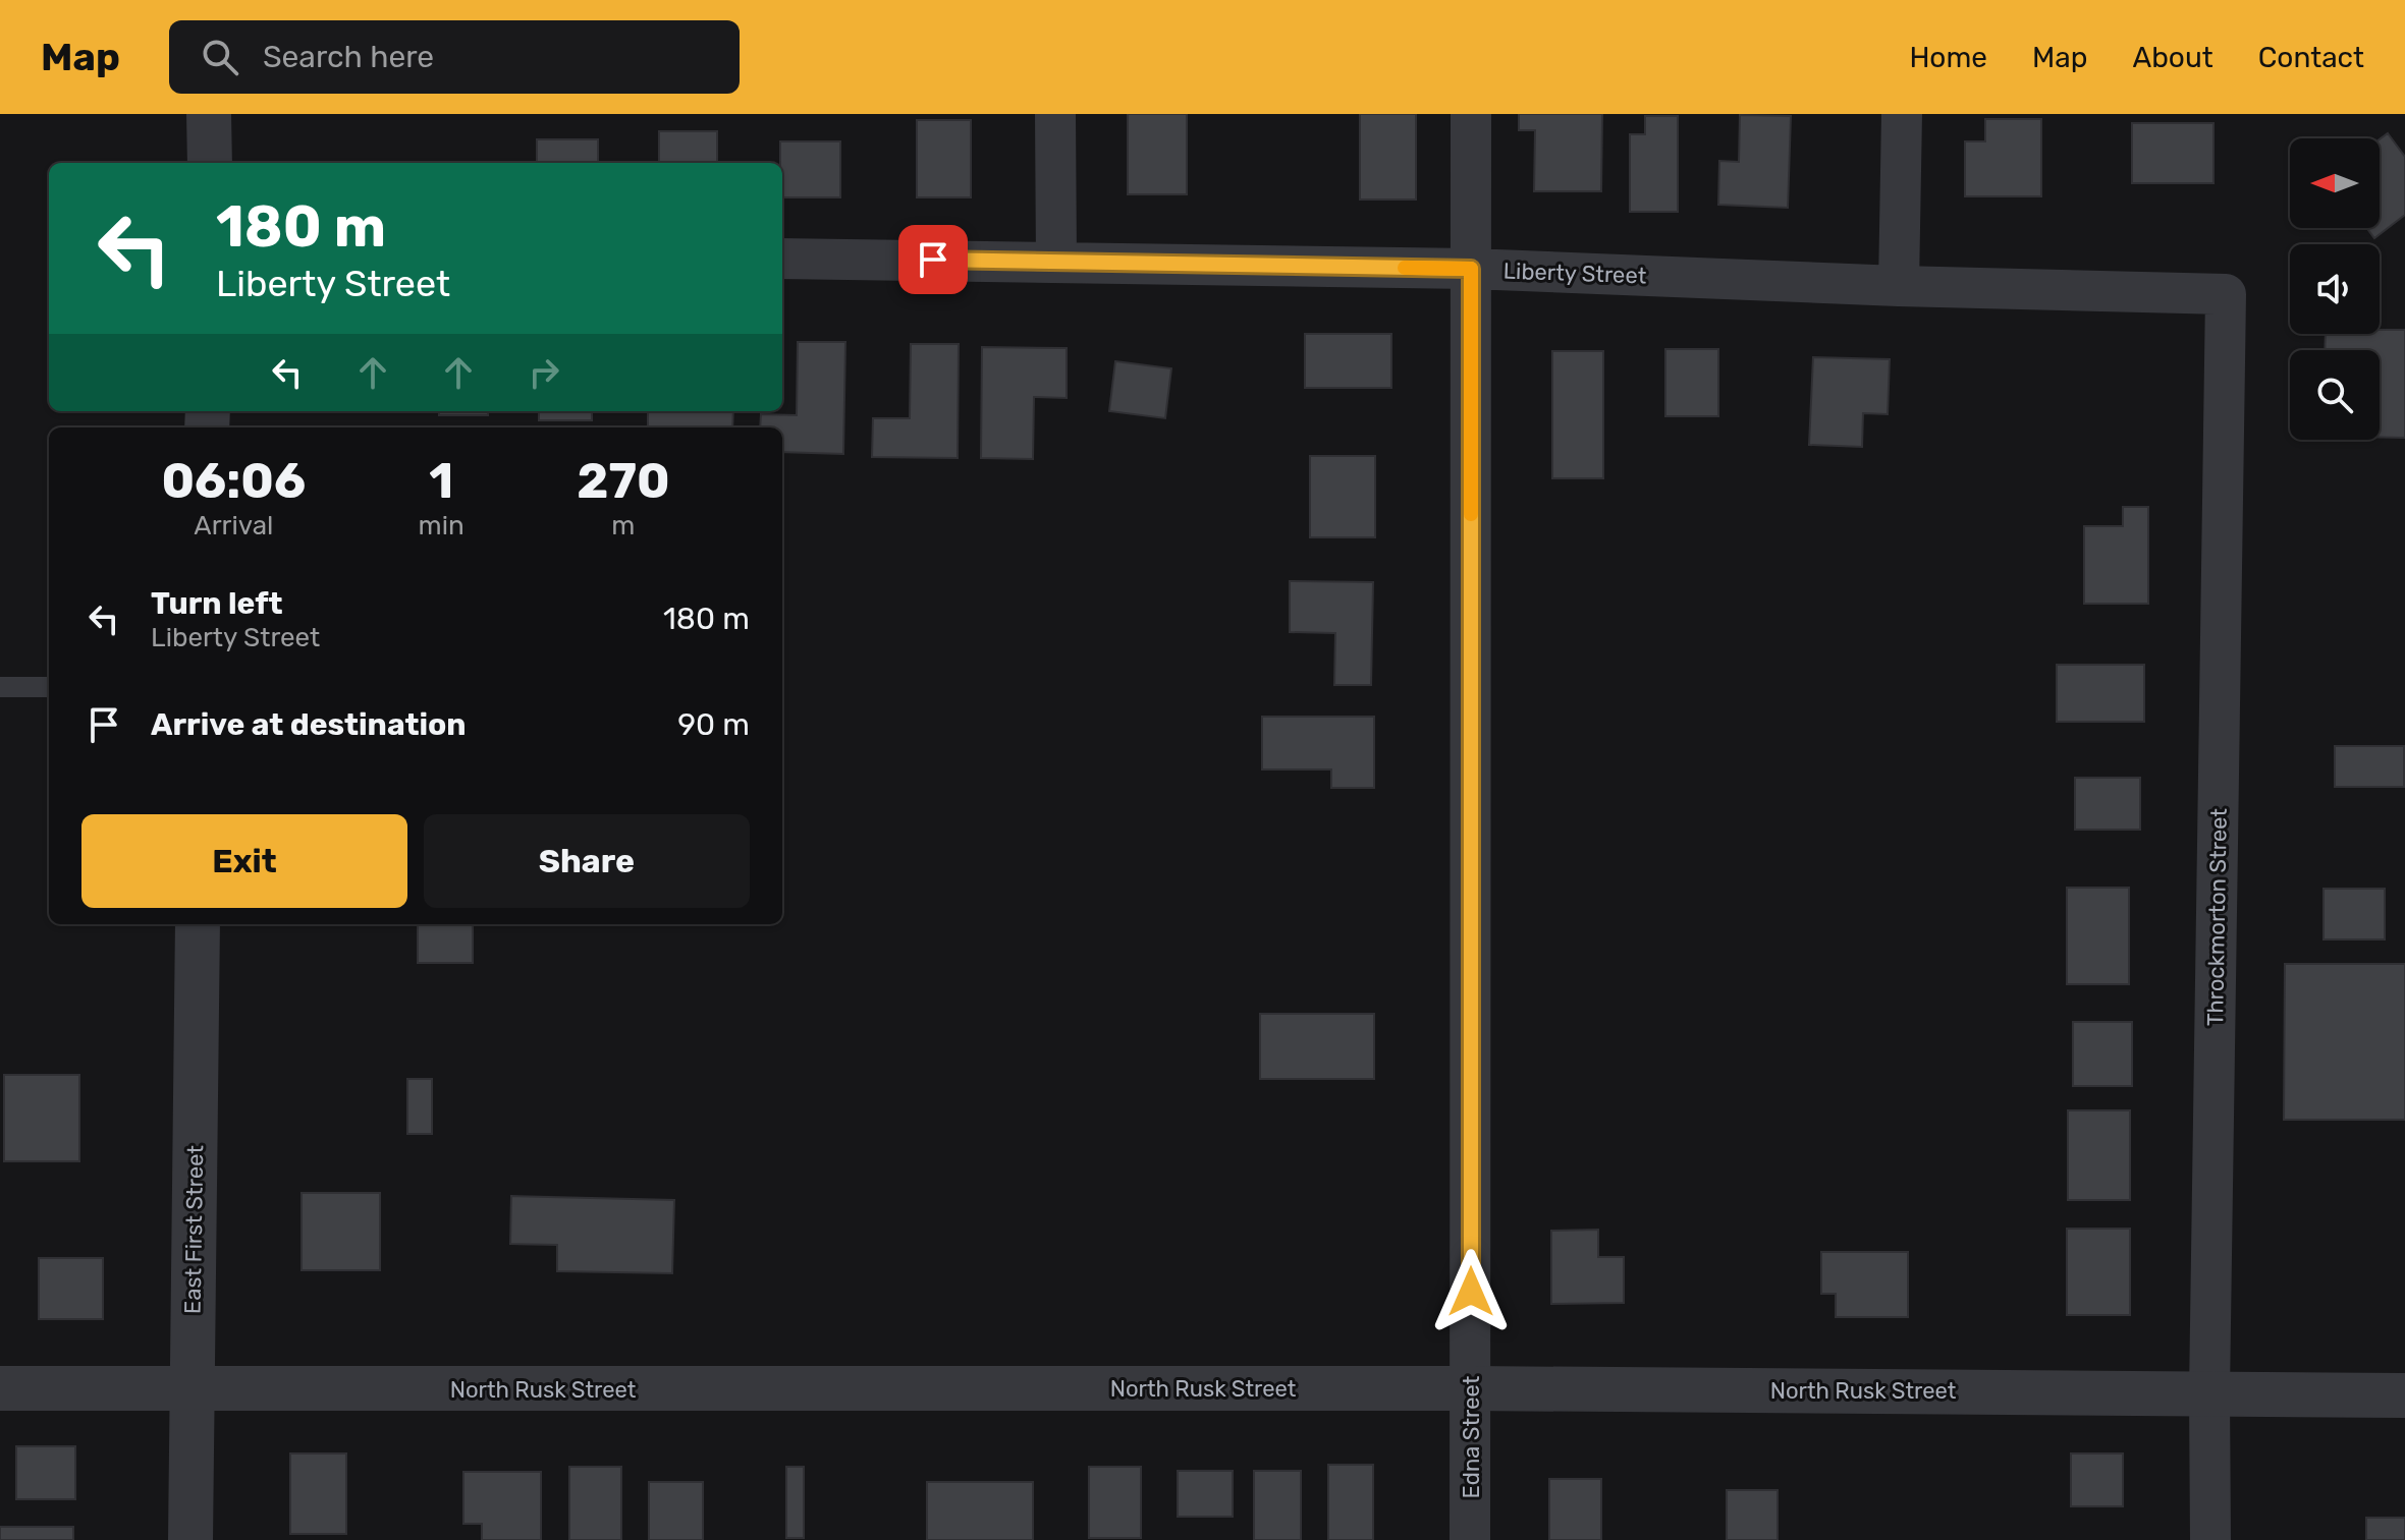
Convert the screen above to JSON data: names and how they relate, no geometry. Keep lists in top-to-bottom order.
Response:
{
  "streets": {
    "street": [
      "Liberty Street",
      "Throckmorton Street",
      "East First Street",
      "North Rusk Street",
      "Edna Street"
    ]
  },
  "crossings": [
    ["Liberty Street", "Throckmorton Street"],
    ["Liberty Street", "Edna Street"],
    ["Throckmorton Street", "North Rusk Street"],
    ["East First Street", "North Rusk Street"],
    ["North Rusk Street", "Edna Street"]
  ],
  "north": "left",
  "page": {
    "header": "Map",
    "search": "Search here",
    "nav": [
      "Home",
      "Map",
      "About",
      "Contact"
    ],
    "turn": ["180 m", "Liberty Street"],
    "eta": [
      "06:06",
      "Arrival",
      "1",
      "min",
      "270",
      "m"
    ],
    "list": [
      {
        "name": "Turn left",
        "note": "Liberty Street",
        "value": "180 m"
      },
      {
        "name": "Arrive at destination",
        "value": "90 m"
      }
    ],
    "buttons": ["Exit", "Share"]
  }
}
